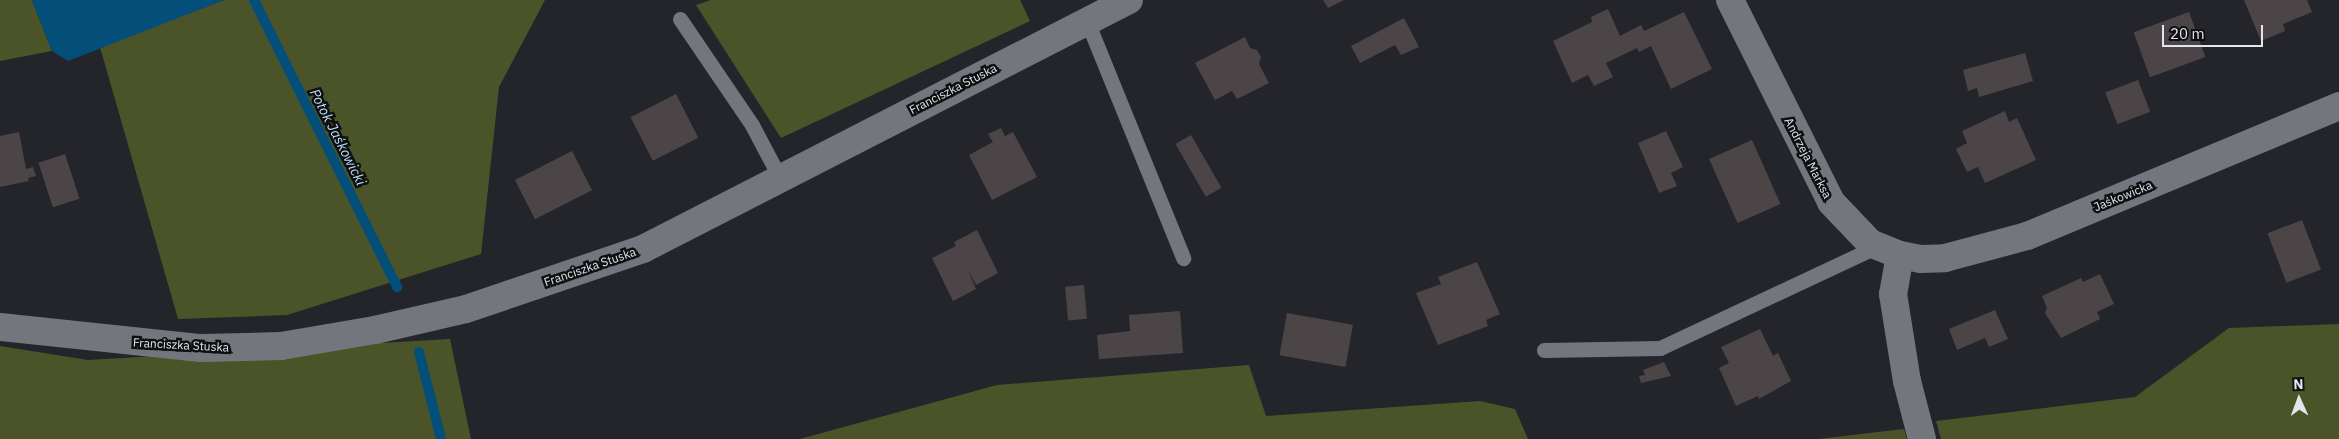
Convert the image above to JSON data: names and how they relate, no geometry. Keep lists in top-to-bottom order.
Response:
{
  "streets": {
    "street": ["Franciszka Stuska", "Andrzeja Marksa", "Jaśkowicka"]
  },
  "crossings": [
    ["Andrzeja Marksa", "Jaśkowicka"]
  ],
  "water": ["Potok Jaśkowicki"],
  "scale_bar": "20 m",
  "north": "top"
}
